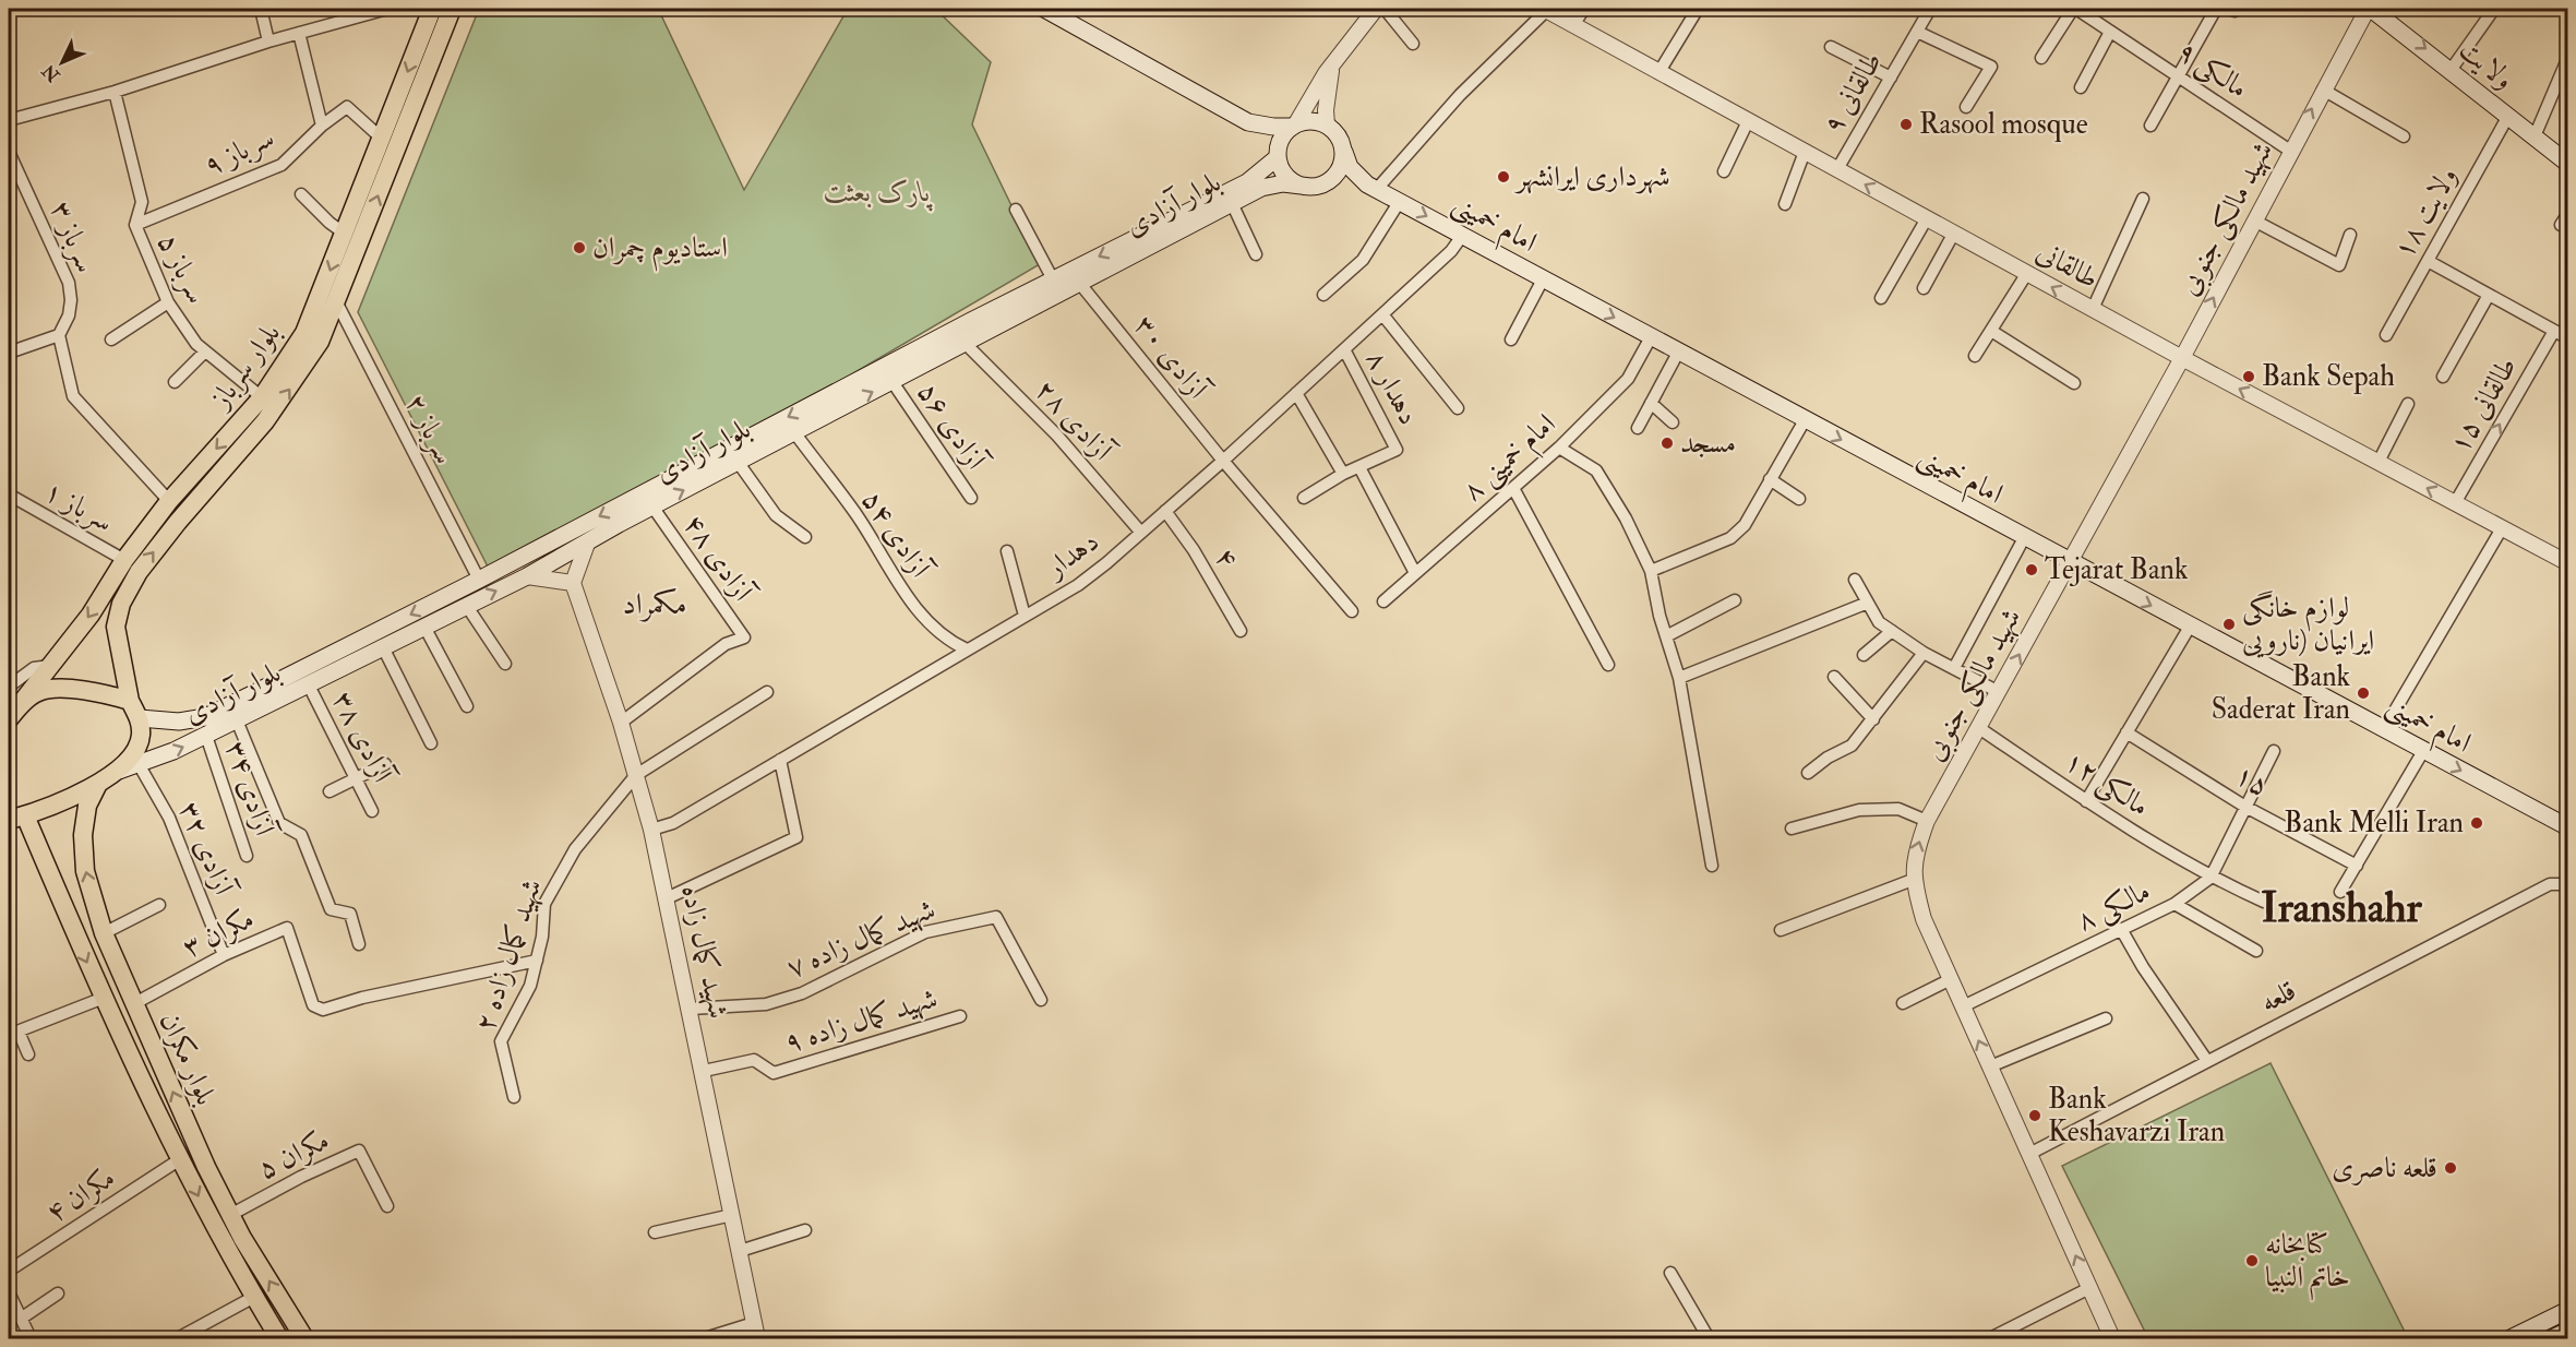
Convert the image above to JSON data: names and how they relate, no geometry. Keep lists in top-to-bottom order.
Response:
{
  "streets": {
    "main road": [
      "ولایت",
      "بلوار آزادی",
      "امام خمینی",
      "بلوار سرباز",
      "بلوار مکران"
    ],
    "street": [
      "مالکی ۹",
      "طالقانی ۹",
      "سرباز ۹",
      "ولایت ۱۸",
      "شهید مالکی جنوبی",
      "سرباز ۳",
      "طالقانی",
      "سرباز ۵",
      "آزادی ۳۰",
      "دهدار ۸",
      "طالقانی ۱۵",
      "آزادی ۲۸",
      "آزادی ۵۶",
      "سرباز ۲",
      "امام خمینی ۸",
      "سرباز ۱",
      "آزادی ۵۴",
      "دهدار",
      "آزادی ۴۸",
      "۴",
      "آزادی ۳۸",
      "۱۵",
      "مالکی ۱۲",
      "آزادی ۳۴",
      "آزادی ۳۲",
      "مالکی ۸",
      "مکران ۳",
      "شهید کمال زاده ۷",
      "شهید کمال زاده",
      "شهید کمال زاده ۲",
      "قلعه",
      "شهید کمال زاده ۹",
      "مکران ۵",
      "مکران ۴"
    ]
  },
  "crossings": [
    ["ولایت", "ولایت ۱۸"],
    ["ولایت", "شهید مالکی جنوبی"],
    ["مالکی ۹", "شهید مالکی جنوبی"],
    ["طالقانی ۹", "طالقانی"],
    ["سرباز ۹", "سرباز ۵"],
    ["سرباز ۹", "بلوار سرباز"],
    ["بلوار آزادی", "امام خمینی"],
    ["بلوار آزادی", "آزادی ۳۰"],
    ["بلوار آزادی", "بلوار سرباز"],
    ["بلوار آزادی", "آزادی ۲۸"],
    ["بلوار آزادی", "آزادی ۵۶"],
    ["بلوار آزادی", "سرباز ۲"],
    ["بلوار آزادی", "آزادی ۵۴"],
    ["بلوار آزادی", "آزادی ۴۸"],
    ["بلوار آزادی", "آزادی ۳۸"],
    ["بلوار آزادی", "آزادی ۳۴"],
    ["بلوار آزادی", "آزادی ۳۲"],
    ["شهید مالکی جنوبی", "امام خمینی"],
    ["شهید مالکی جنوبی", "طالقانی"],
    ["شهید مالکی جنوبی", "مالکی ۱۲"],
    ["شهید مالکی جنوبی", "مالکی ۸"],
    ["شهید مالکی جنوبی", "قلعه"],
    ["امام خمینی", "امام خمینی ۸"],
    ["امام خمینی", "دهدار"],
    ["طالقانی", "طالقانی ۱۵"],
    ["سرباز ۵", "بلوار سرباز"],
    ["آزادی ۳۰", "دهدار"],
    ["بلوار سرباز", "سرباز ۲"],
    ["بلوار سرباز", "سرباز ۱"],
    ["دهدار ۸", "دهدار"],
    ["آزادی ۲۸", "دهدار"],
    ["آزادی ۵۴", "دهدار"],
    ["دهدار", "۴"],
    ["دهدار", "شهید کمال زاده"],
    ["آزادی ۴۸", "شهید کمال زاده"],
    ["۱۵", "مالکی ۸"],
    ["مالکی ۱۲", "مالکی ۸"],
    ["آزادی ۳۲", "مکران ۳"],
    ["مکران ۳", "شهید کمال زاده ۲"],
    ["مکران ۳", "بلوار مکران"],
    ["شهید کمال زاده ۷", "شهید کمال زاده"],
    ["شهید کمال زاده", "شهید کمال زاده ۲"],
    ["شهید کمال زاده", "شهید کمال زاده ۹"],
    ["بلوار مکران", "مکران ۵"],
    ["بلوار مکران", "مکران ۴"]
  ],
  "one_way": ["ولایت", "امام خمینی", "طالقانی"],
  "districts": ["مکمراد", "Iranshahr"],
  "parks": ["پارک بعثت"],
  "places": [
    "Rasool mosque",
    "شهرداری ایرانشهر",
    "استادیوم چمران",
    "Bank Sepah",
    "مسجد",
    "Tejarat Bank",
    "لوازم خانگی ایرانیان (نارویی",
    "Bank Saderat Iran",
    "Bank Melli Iran",
    "Bank Keshavarzi Iran",
    "قلعه ناصری",
    "کتابخانه خاتم النبیا"
  ],
  "north": "bottom left"
}
